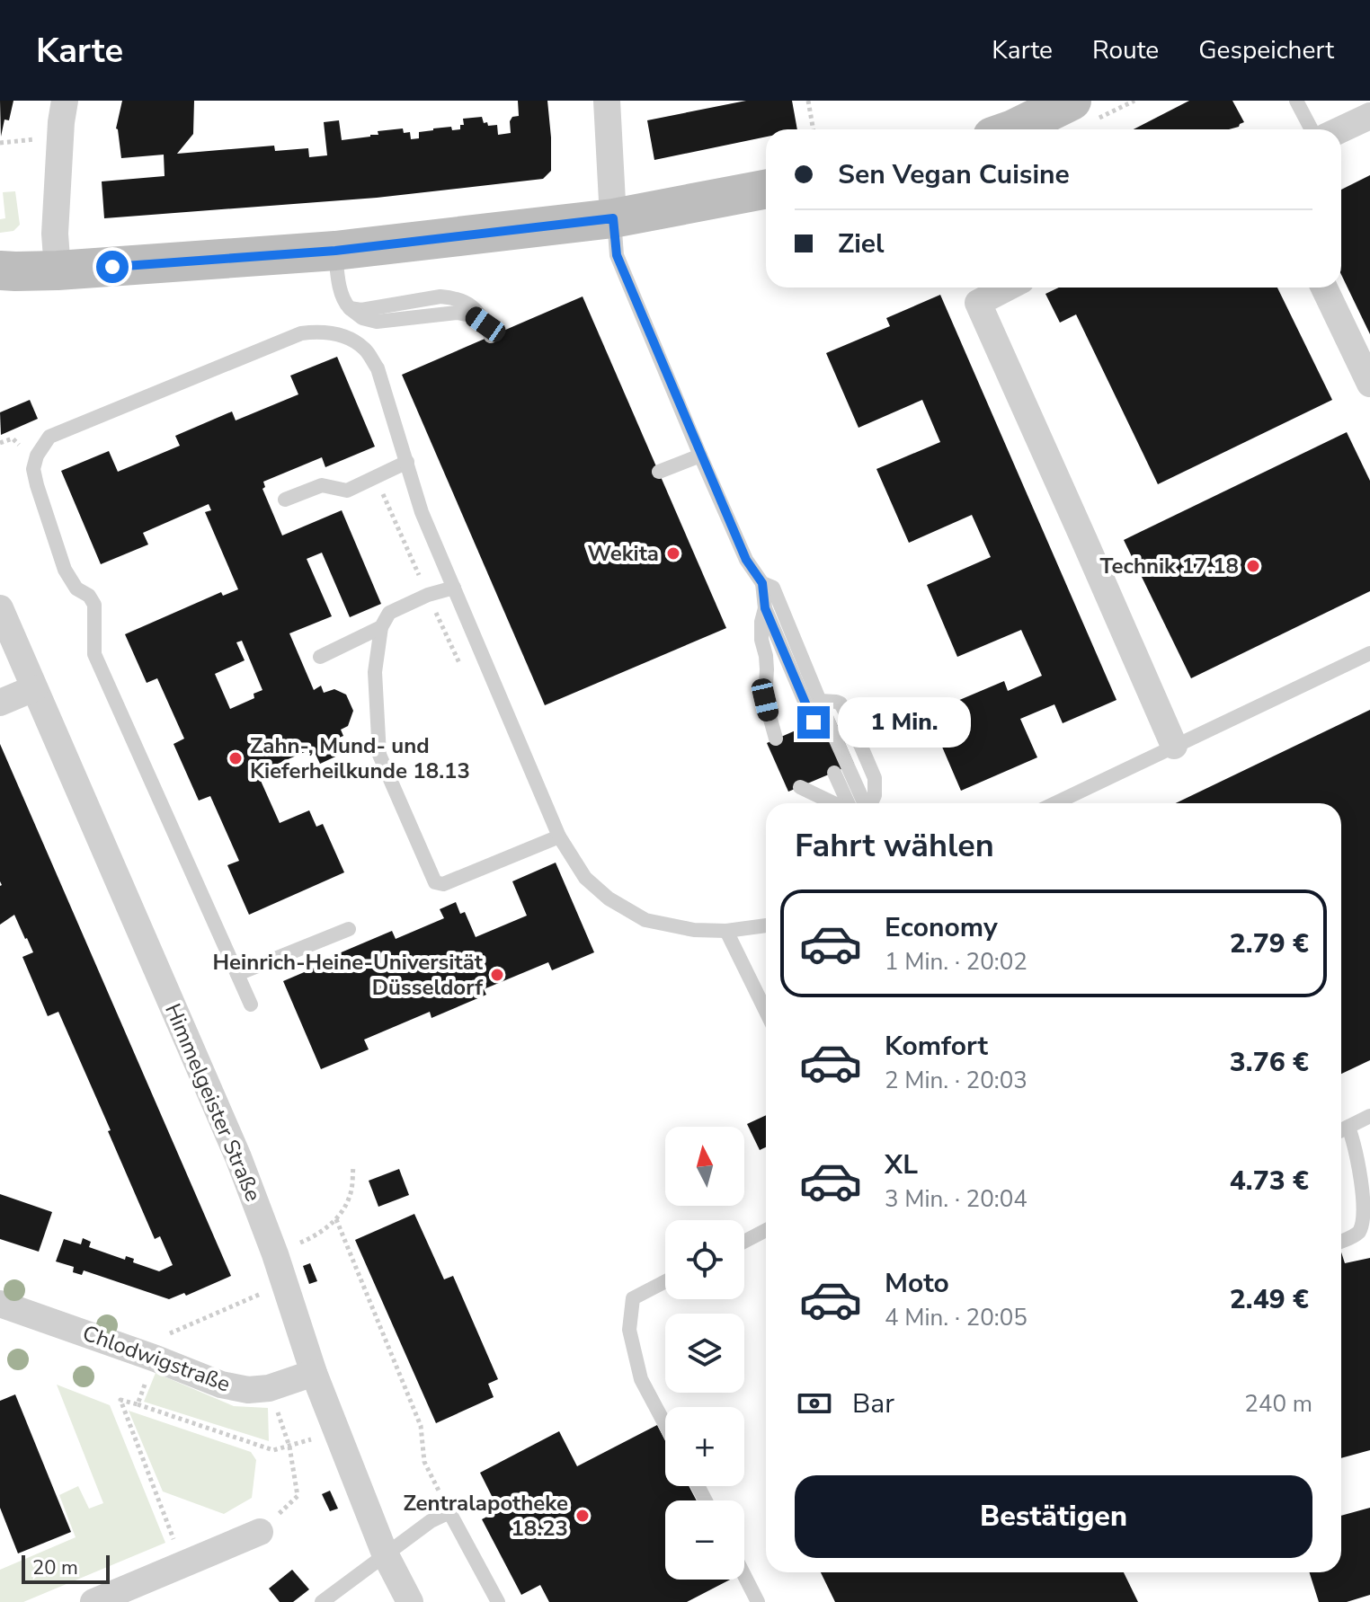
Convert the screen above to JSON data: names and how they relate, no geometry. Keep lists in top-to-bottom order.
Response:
{
  "streets": {
    "street": ["Himmelgeister Straße", "Chlodwigstraße"]
  },
  "crossings": [
    ["Himmelgeister Straße", "Chlodwigstraße"]
  ],
  "places": [
    "Wekita",
    "Technik 17.18",
    "Zahn-, Mund- und Kieferheilkunde 18.13",
    "Heinrich-Heine-Universität Düsseldorf",
    "Zentralapotheke 18.23"
  ],
  "scale_bar": "20 m",
  "north": "top",
  "page": {
    "header": "Karte",
    "nav": ["Karte", "Route", "Gespeichert"],
    "banner": ["Sen Vegan Cuisine", "Ziel"],
    "bubble": "1 Min.",
    "heading": "Fahrt wählen",
    "list": [
      {
        "name": "Economy",
        "note": "1 Min. · 20:02",
        "value": "2.79 €"
      },
      {
        "name": "Komfort",
        "note": "2 Min. · 20:03",
        "value": "3.76 €"
      },
      {
        "name": "XL",
        "note": "3 Min. · 20:04",
        "value": "4.73 €"
      },
      {
        "name": "Moto",
        "note": "4 Min. · 20:05",
        "value": "2.49 €"
      }
    ],
    "map_buttons": ["+", "−"],
    "pay": ["Bar", "240 m"],
    "buttons": "Bestätigen",
    "scale": "20 m"
  }
}
